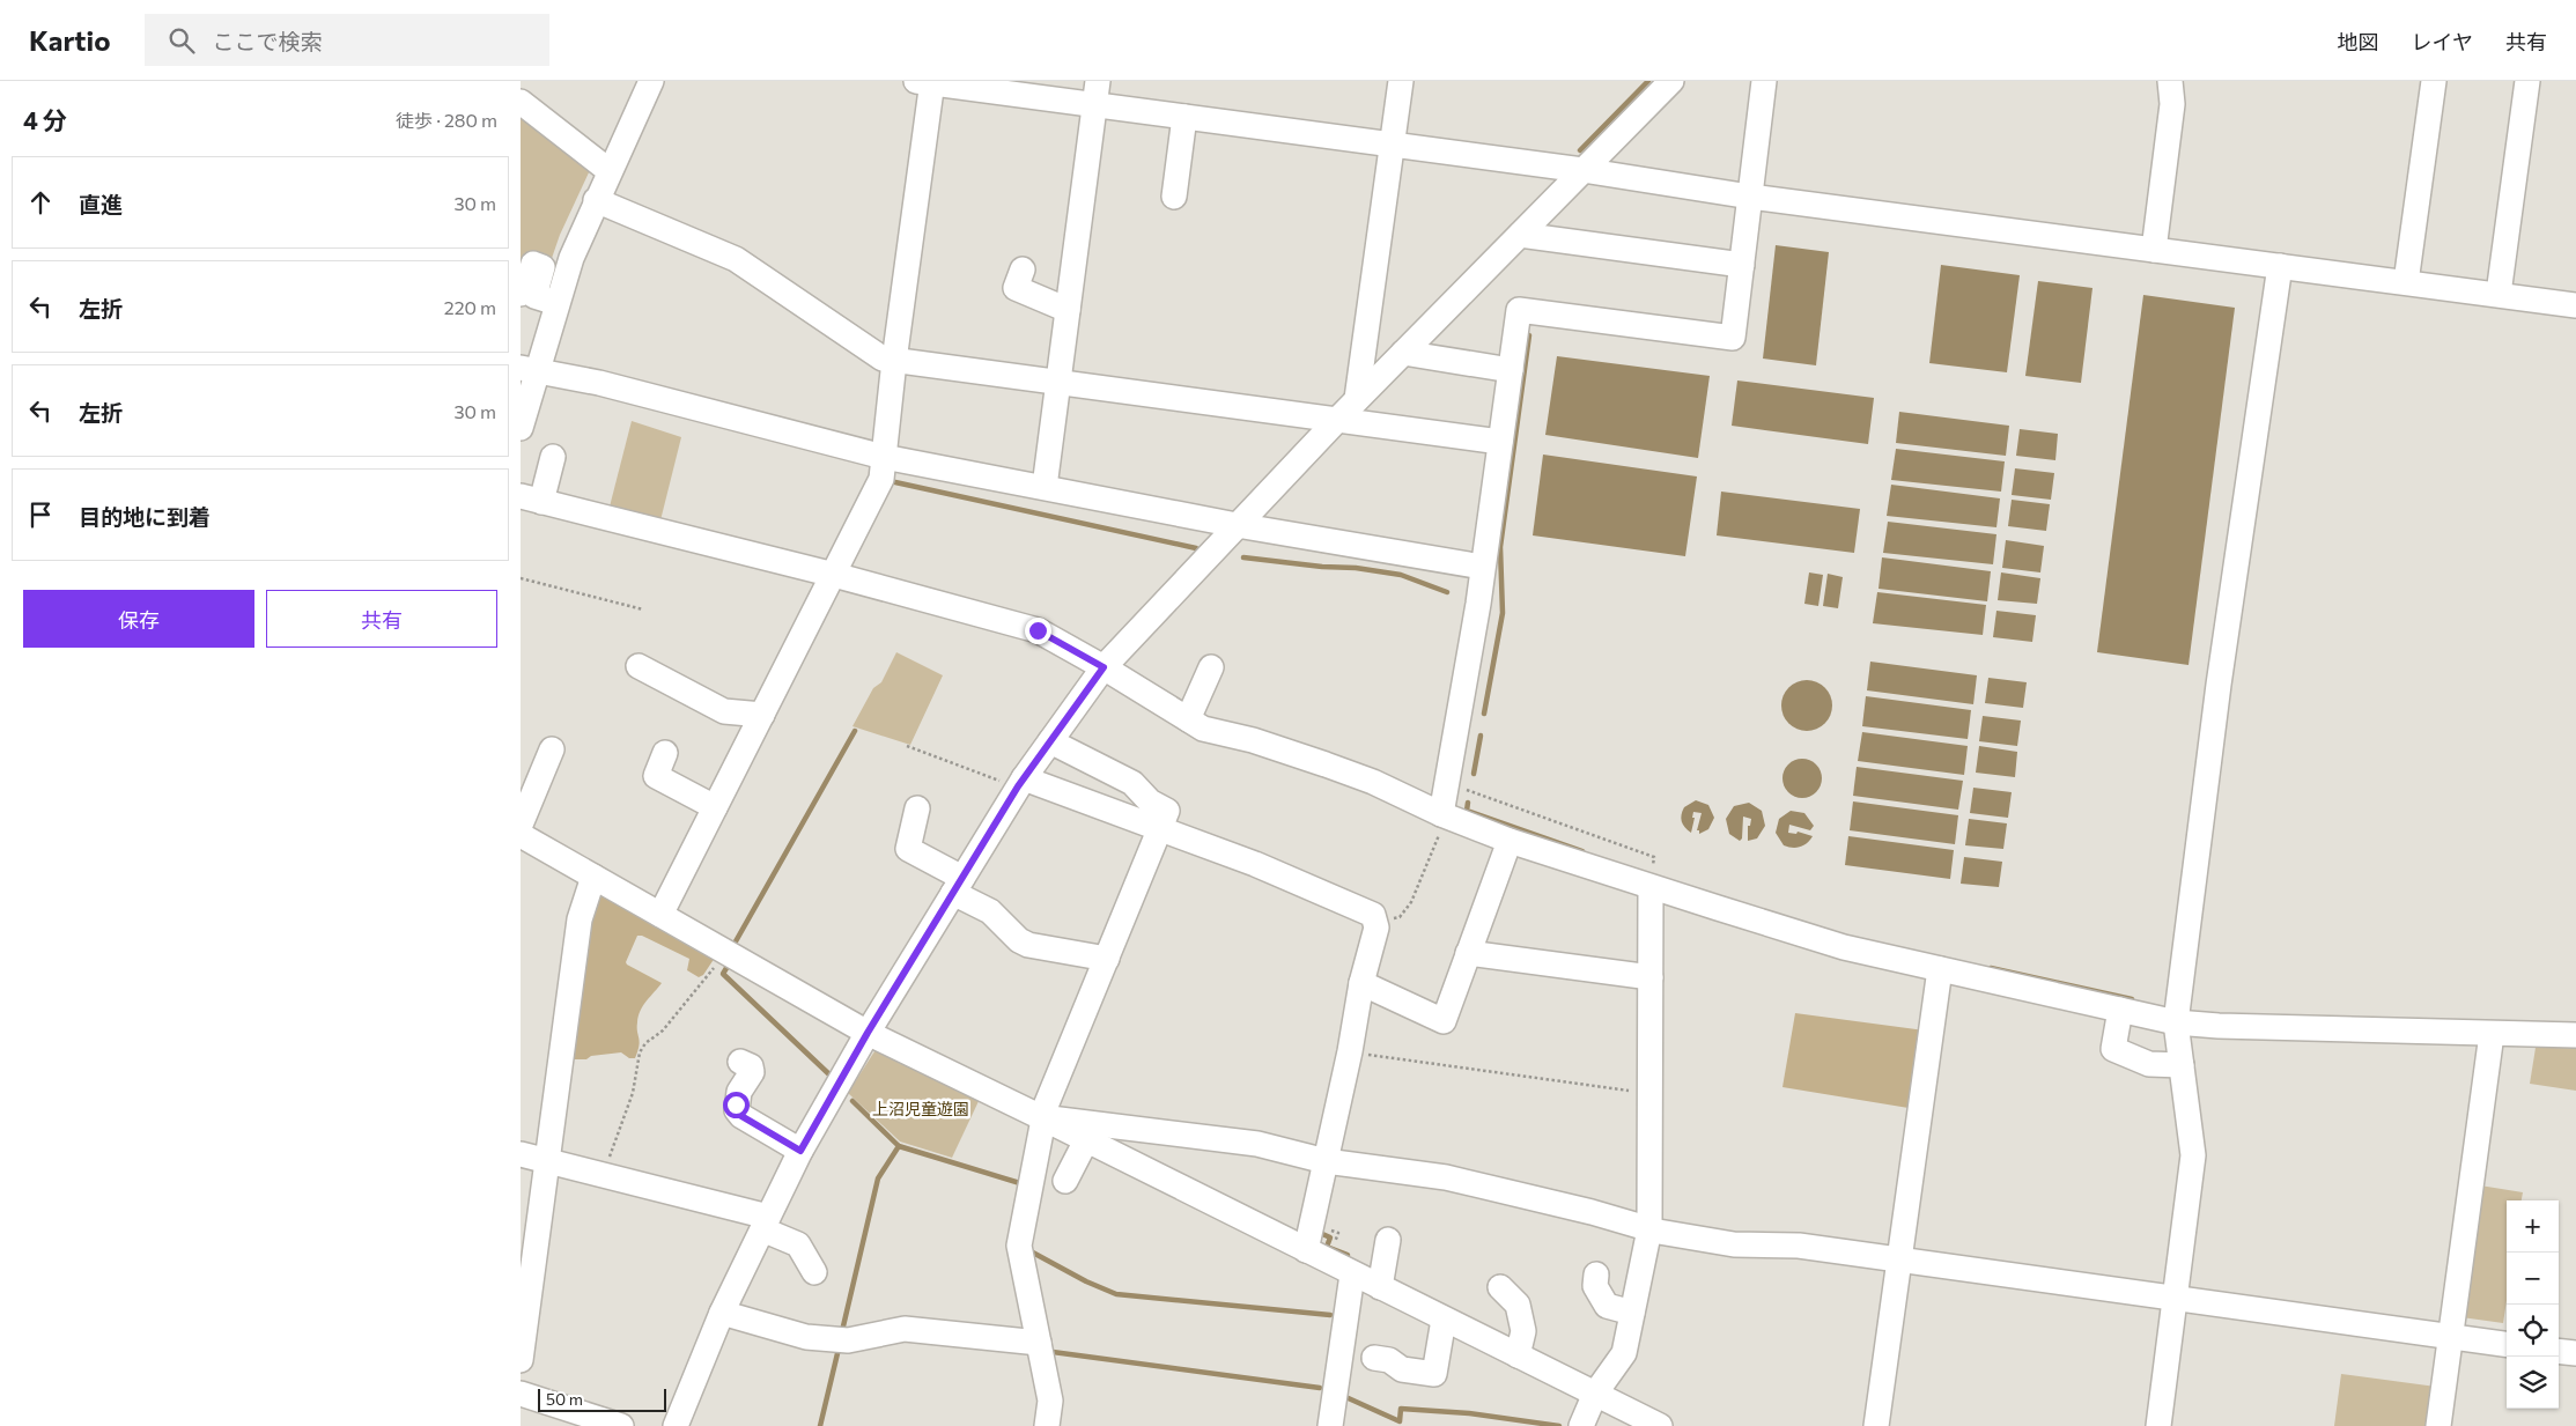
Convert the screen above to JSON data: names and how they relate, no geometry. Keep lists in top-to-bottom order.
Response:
{
  "parks": ["上沼児童遊園"],
  "scale_bar": "50 m",
  "page": {
    "header": "Kartio",
    "search": "ここで検索",
    "nav": ["地図", "レイヤ", "共有"],
    "heading": ["4 分", "徒歩 · 280 m"],
    "list": [
      ["直進", "30 m"],
      ["左折", "220 m"],
      ["左折", "30 m"],
      "目的地に到着"
    ],
    "buttons": ["保存", "共有"],
    "map_buttons": ["+", "−"],
    "scale": "50 m"
  }
}
